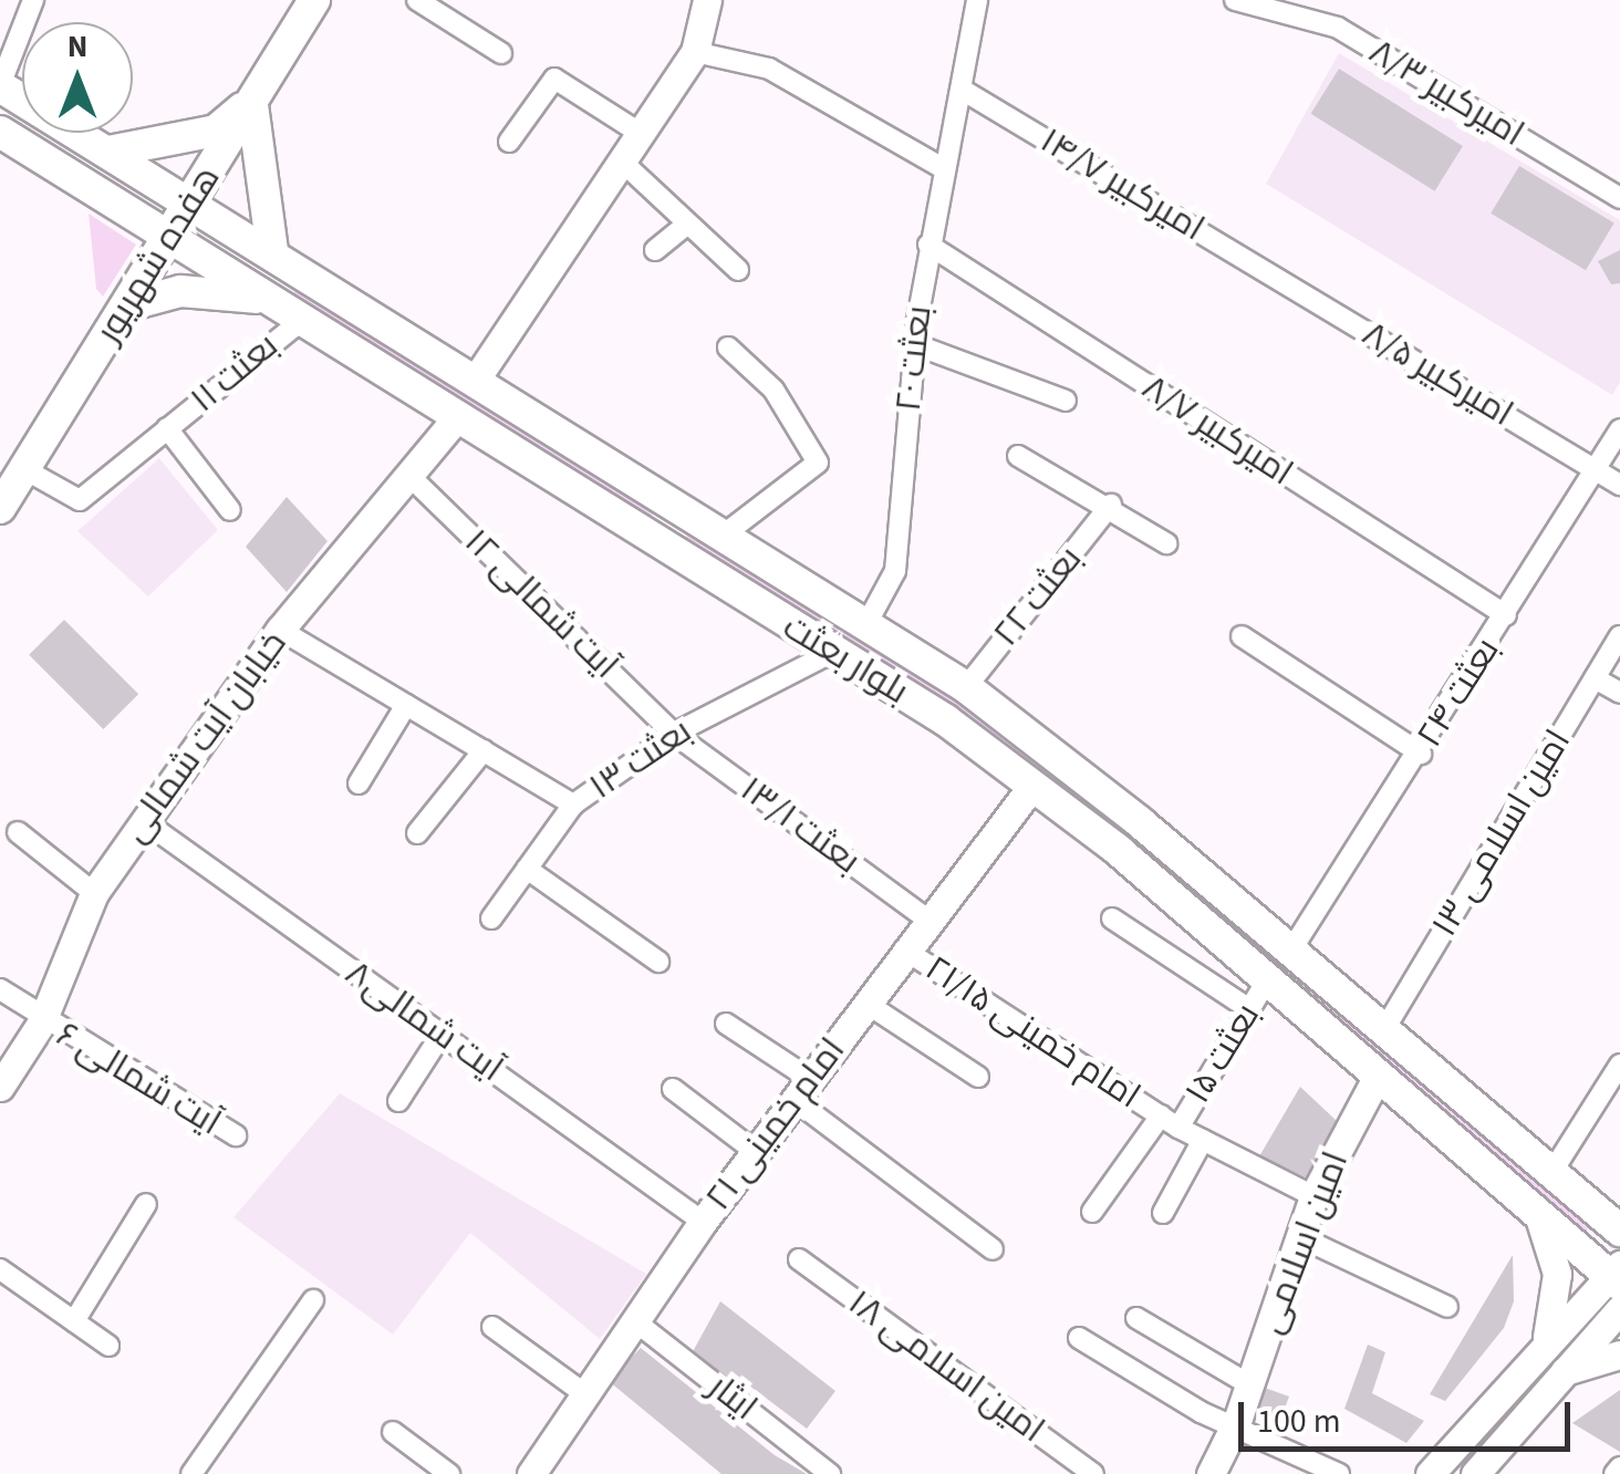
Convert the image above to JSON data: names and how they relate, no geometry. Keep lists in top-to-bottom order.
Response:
{
  "streets": {
    "main road": ["هفده شهریور", "بلوار بعثت"],
    "street": [
      "امیرکبیر ۸/۳",
      "امیرکبیر ۱۴/۷",
      "بعثت ۲۰",
      "بعثت ۱۱",
      "امیرکبیر ۸/۵",
      "امیرکبیر ۸/۷",
      "بعثت ۲۲",
      "آیت شمالی ۱۲",
      "بعثت ۲۴",
      "خیابان آیت شمالی",
      "بعثت ۱۳",
      "بعثت ۱۳/۱",
      "امین اسلامی ۱۳",
      "آیت شمالی۸",
      "امام خمینی ۲۱/۱۵",
      "بعثت ۱۵",
      "آیت شمالی ۶",
      "امام خمینی ۲۱",
      "امین اسلامی",
      "امین اسلامی ۱۸",
      "ایثار"
    ]
  },
  "crossings": [
    ["امیرکبیر ۱۴/۷", "بعثت ۲۰"],
    ["امیرکبیر ۱۴/۷", "امیرکبیر ۸/۵"],
    ["هفده شهریور", "بعثت ۱۱"],
    ["هفده شهریور", "بلوار بعثت"],
    ["بعثت ۲۰", "امیرکبیر ۸/۷"],
    ["بعثت ۲۰", "بلوار بعثت"],
    ["بعثت ۱۱", "بلوار بعثت"],
    ["امیرکبیر ۸/۵", "بعثت ۲۴"],
    ["امیرکبیر ۸/۷", "بعثت ۲۴"],
    ["بعثت ۲۲", "بلوار بعثت"],
    ["آیت شمالی ۱۲", "خیابان آیت شمالی"],
    ["آیت شمالی ۱۲", "بعثت ۱۳"],
    ["آیت شمالی ۱۲", "بعثت ۱۳/۱"],
    ["بلوار بعثت", "بعثت ۲۴"],
    ["بلوار بعثت", "خیابان آیت شمالی"],
    ["بلوار بعثت", "بعثت ۱۳"],
    ["بلوار بعثت", "امین اسلامی ۱۳"],
    ["بلوار بعثت", "بعثت ۱۵"],
    ["بلوار بعثت", "امام خمینی ۲۱"],
    ["بلوار بعثت", "امین اسلامی"],
    ["خیابان آیت شمالی", "آیت شمالی۸"],
    ["خیابان آیت شمالی", "آیت شمالی ۶"],
    ["بعثت ۱۳", "بعثت ۱۳/۱"],
    ["بعثت ۱۳/۱", "امام خمینی ۲۱"],
    ["آیت شمالی۸", "امام خمینی ۲۱"],
    ["امام خمینی ۲۱/۱۵", "بعثت ۱۵"],
    ["امام خمینی ۲۱/۱۵", "امام خمینی ۲۱"],
    ["امام خمینی ۲۱/۱۵", "امین اسلامی"],
    ["امام خمینی ۲۱", "ایثار"]
  ],
  "scale_bar": "100 m",
  "north": "top"
}
